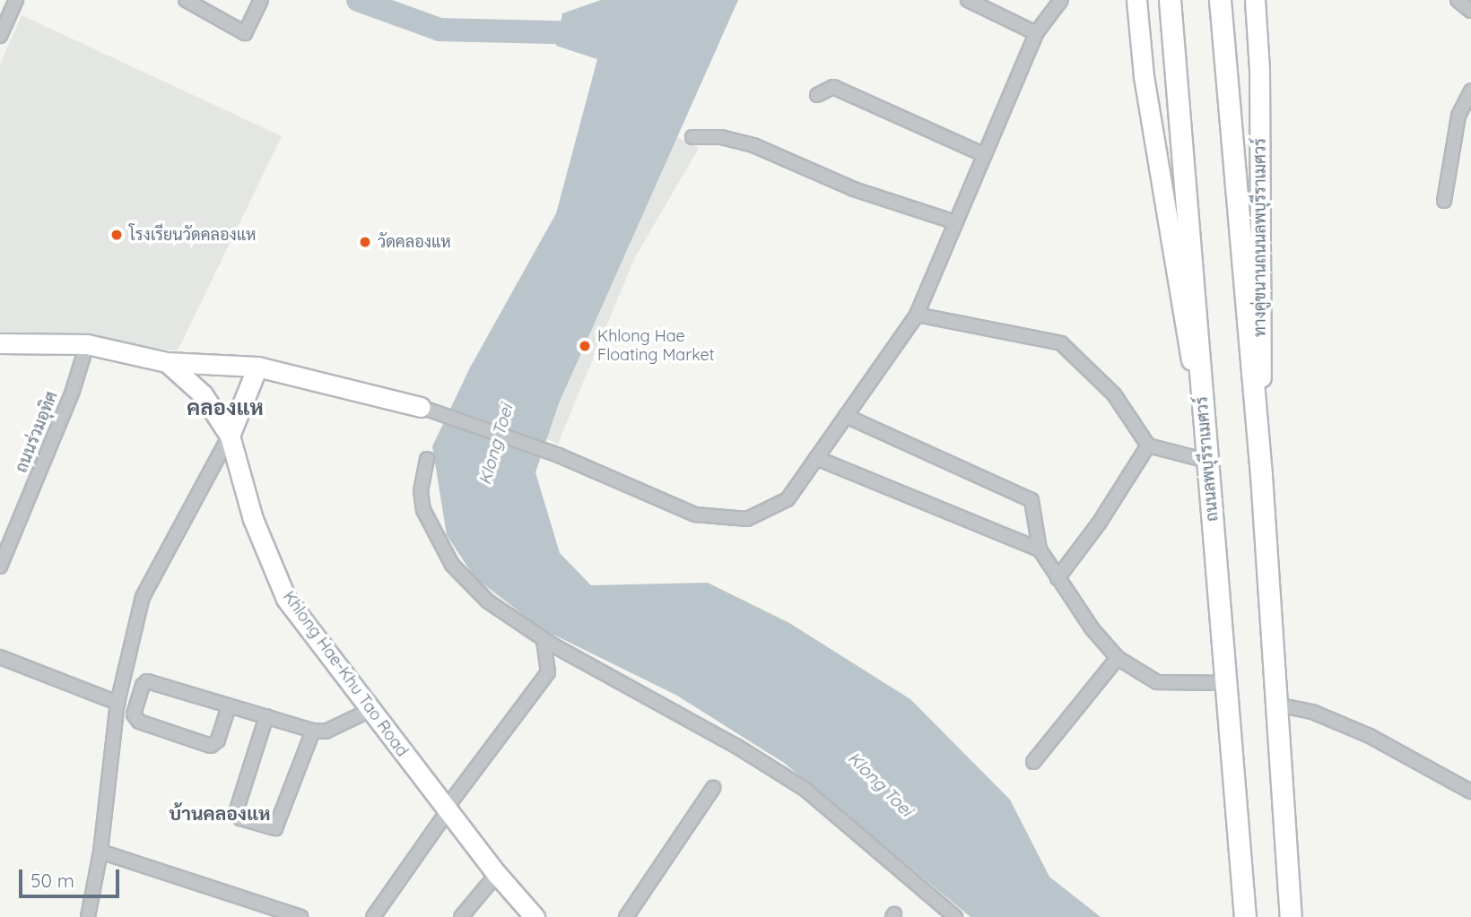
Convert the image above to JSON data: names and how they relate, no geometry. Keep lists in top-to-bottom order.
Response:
{
  "streets": {
    "main road": ["ถนนลพบุรีราเมศวร์"],
    "street": ["ทางคู่ขนานถนนลพบุรีราเมศวร์", "ถนนร่วมอุทิศ", "Khlong Hae-Khu Tao Road"]
  },
  "crossings": [
    ["ถนนร่วมอุทิศ", "Khlong Hae-Khu Tao Road"]
  ],
  "districts": ["คลองแห", "บ้านคลองแห"],
  "water": ["Klong Toei"],
  "places": ["โรงเรียนวัดคลองแห", "วัดคลองแห", "Khlong Hae Floating Market"],
  "scale_bar": "50 m"
}
